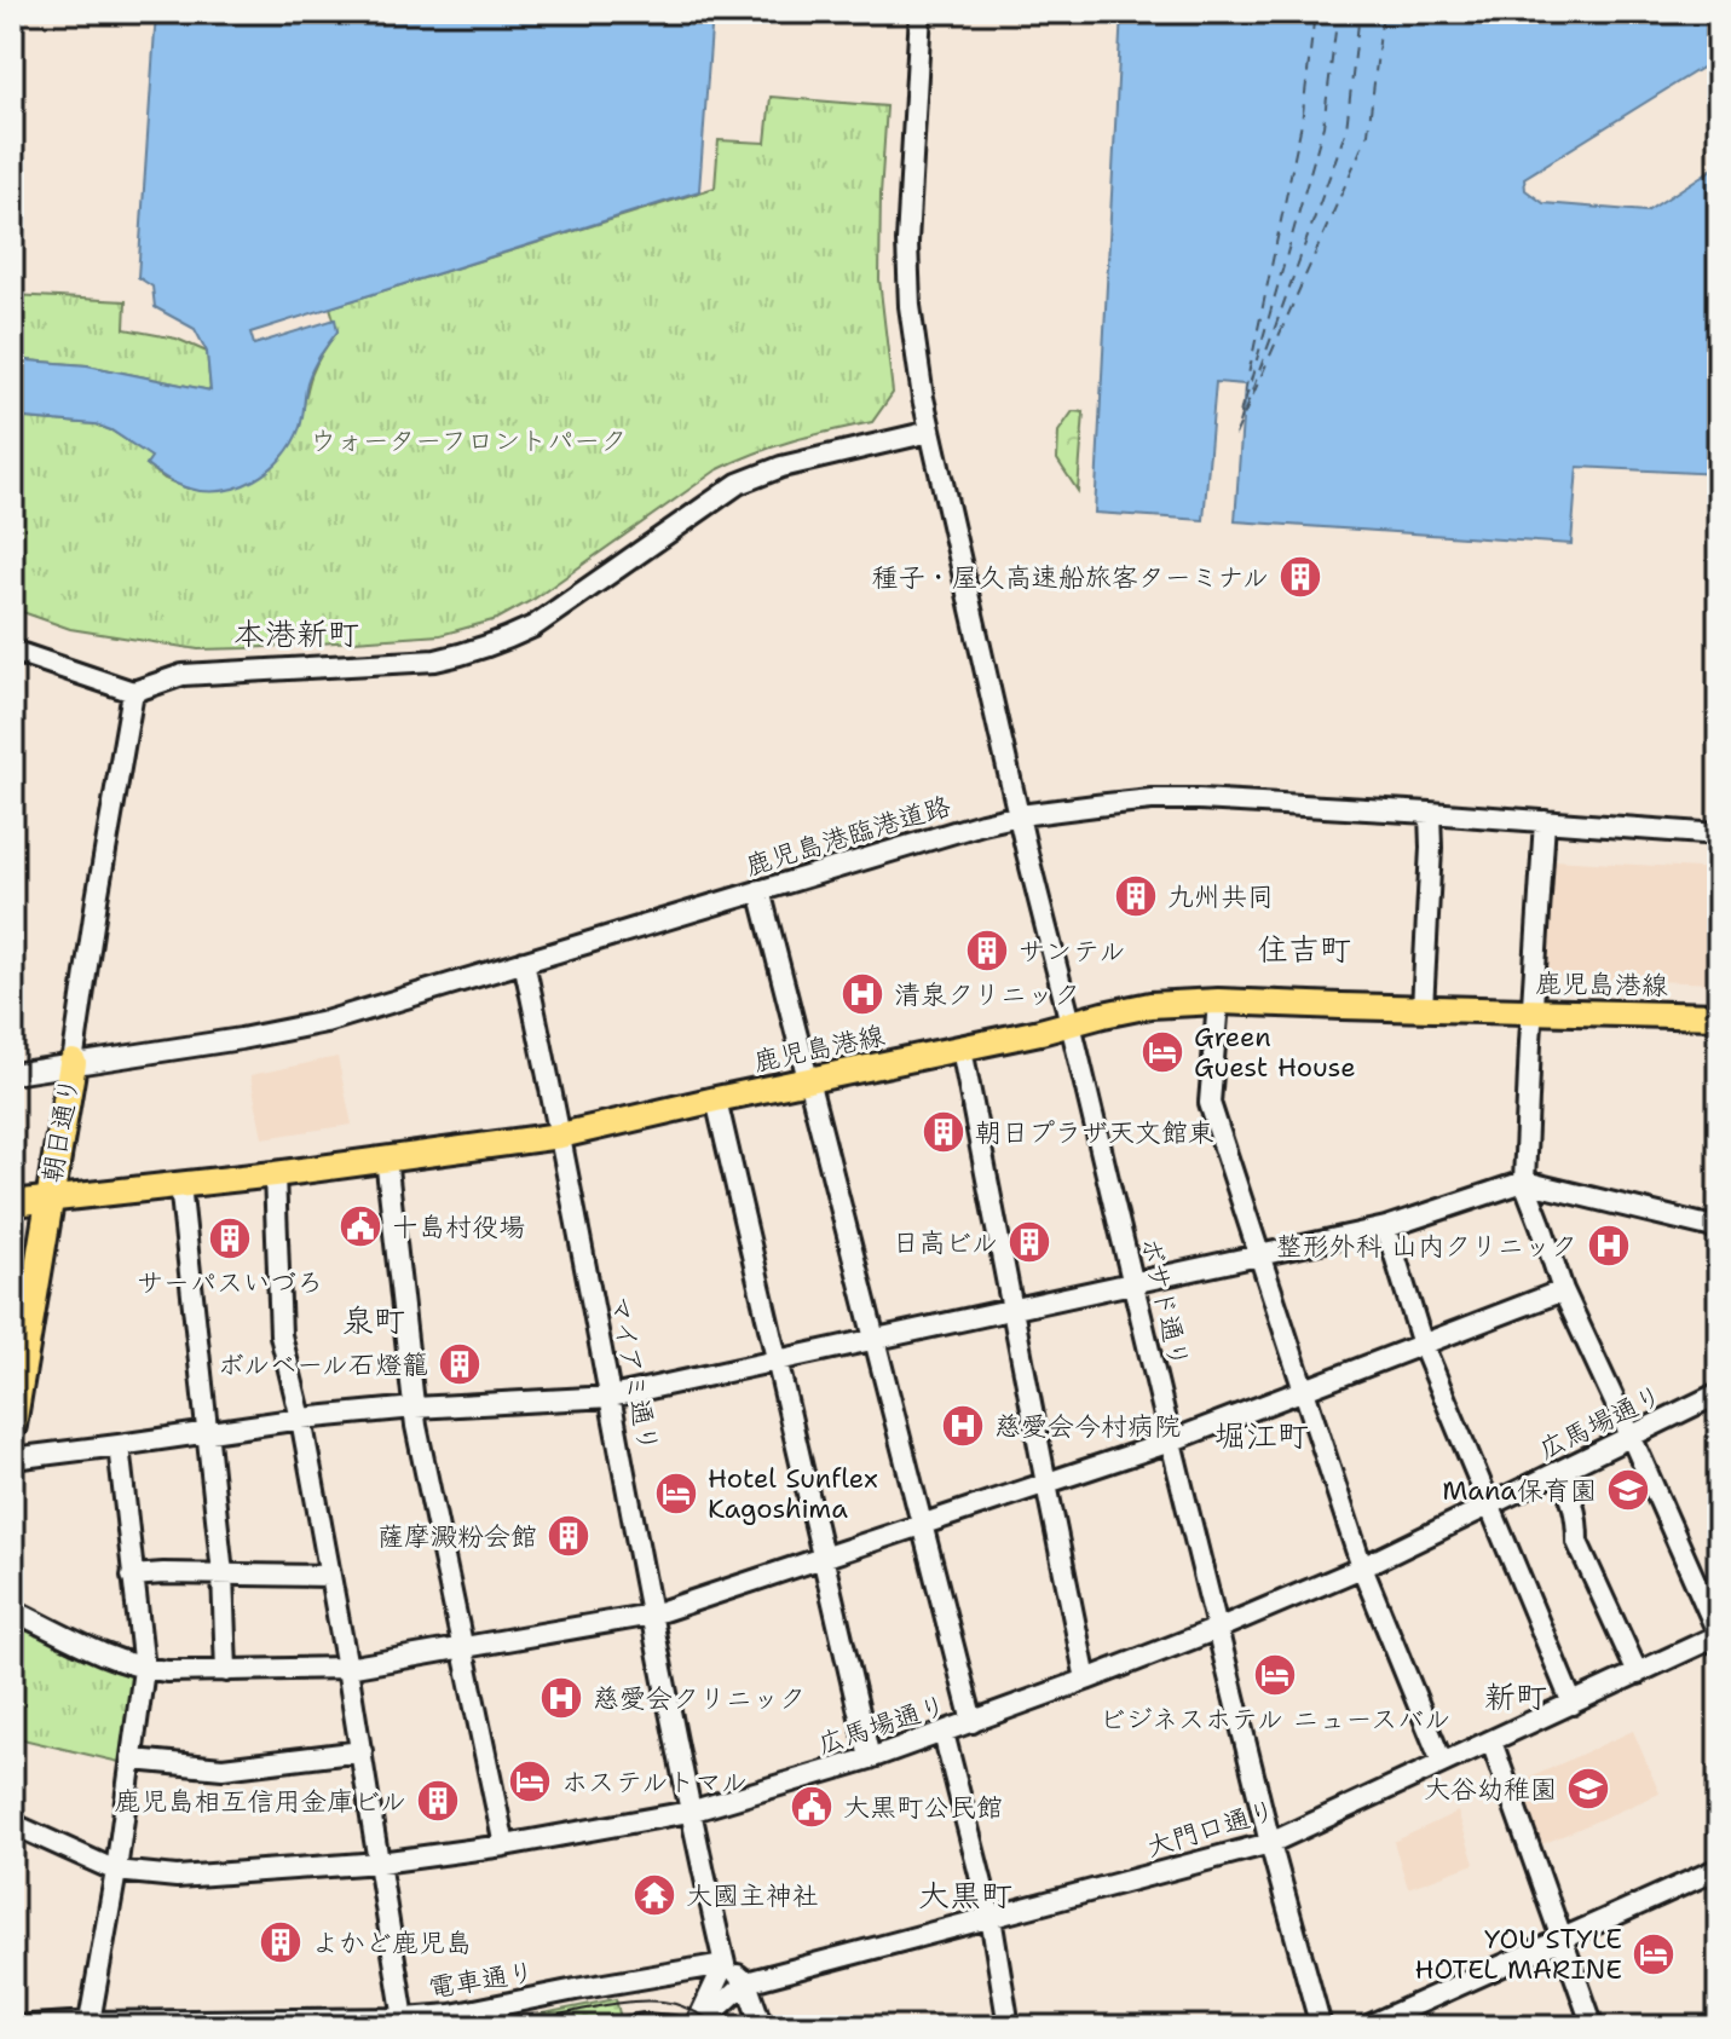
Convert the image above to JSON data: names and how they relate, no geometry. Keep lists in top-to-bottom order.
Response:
{
  "streets": {
    "highway": ["朝日通り"],
    "main road": ["鹿児島港線"],
    "street": [
      "鹿児島港臨港道路",
      "ボサド通り",
      "マイアミ通り",
      "広馬場通り",
      "大門口通り",
      "電車通り"
    ]
  },
  "crossings": [
    ["鹿児島港臨港道路", "朝日通り"],
    ["鹿児島港臨港道路", "ボサド通り"],
    ["鹿児島港臨港道路", "マイアミ通り"],
    ["鹿児島港線", "朝日通り"],
    ["鹿児島港線", "ボサド通り"],
    ["鹿児島港線", "マイアミ通り"],
    ["ボサド通り", "広馬場通り"],
    ["ボサド通り", "大門口通り"],
    ["マイアミ通り", "広馬場通り"],
    ["マイアミ通り", "電車通り"]
  ],
  "districts": [
    "本港新町",
    "住吉町",
    "泉町",
    "堀江町",
    "新町",
    "大黒町"
  ],
  "parks": ["ウォーターフロントパーク"],
  "places": {
    "building": [
      "種子・屋久高速船旅客ターミナル",
      "九州共同",
      "サンテル",
      "朝日プラザ天文館東",
      "サーパスいづろ",
      "日高ビル",
      "ボルベール石燈籠",
      "薩摩澱粉会館",
      "鹿児島相互信用金庫ビル",
      "よかど鹿児島"
    ],
    "hospital": [
      "清泉クリニック",
      "整形外科 山内クリニック",
      "慈愛会今村病院",
      "慈愛会クリニック"
    ],
    "hotel": [
      "Green Guest House",
      "Hotel Sunflex Kagoshima",
      "ビジネスホテル ニュースバル",
      "ホステルトマル",
      "YOU STYLE HOTEL MARINE"
    ],
    "public building": ["十島村役場", "大黒町公民館"],
    "school or university": ["Mana保育園", "大谷幼稚園"],
    "temple": ["大國主神社"]
  }
}
